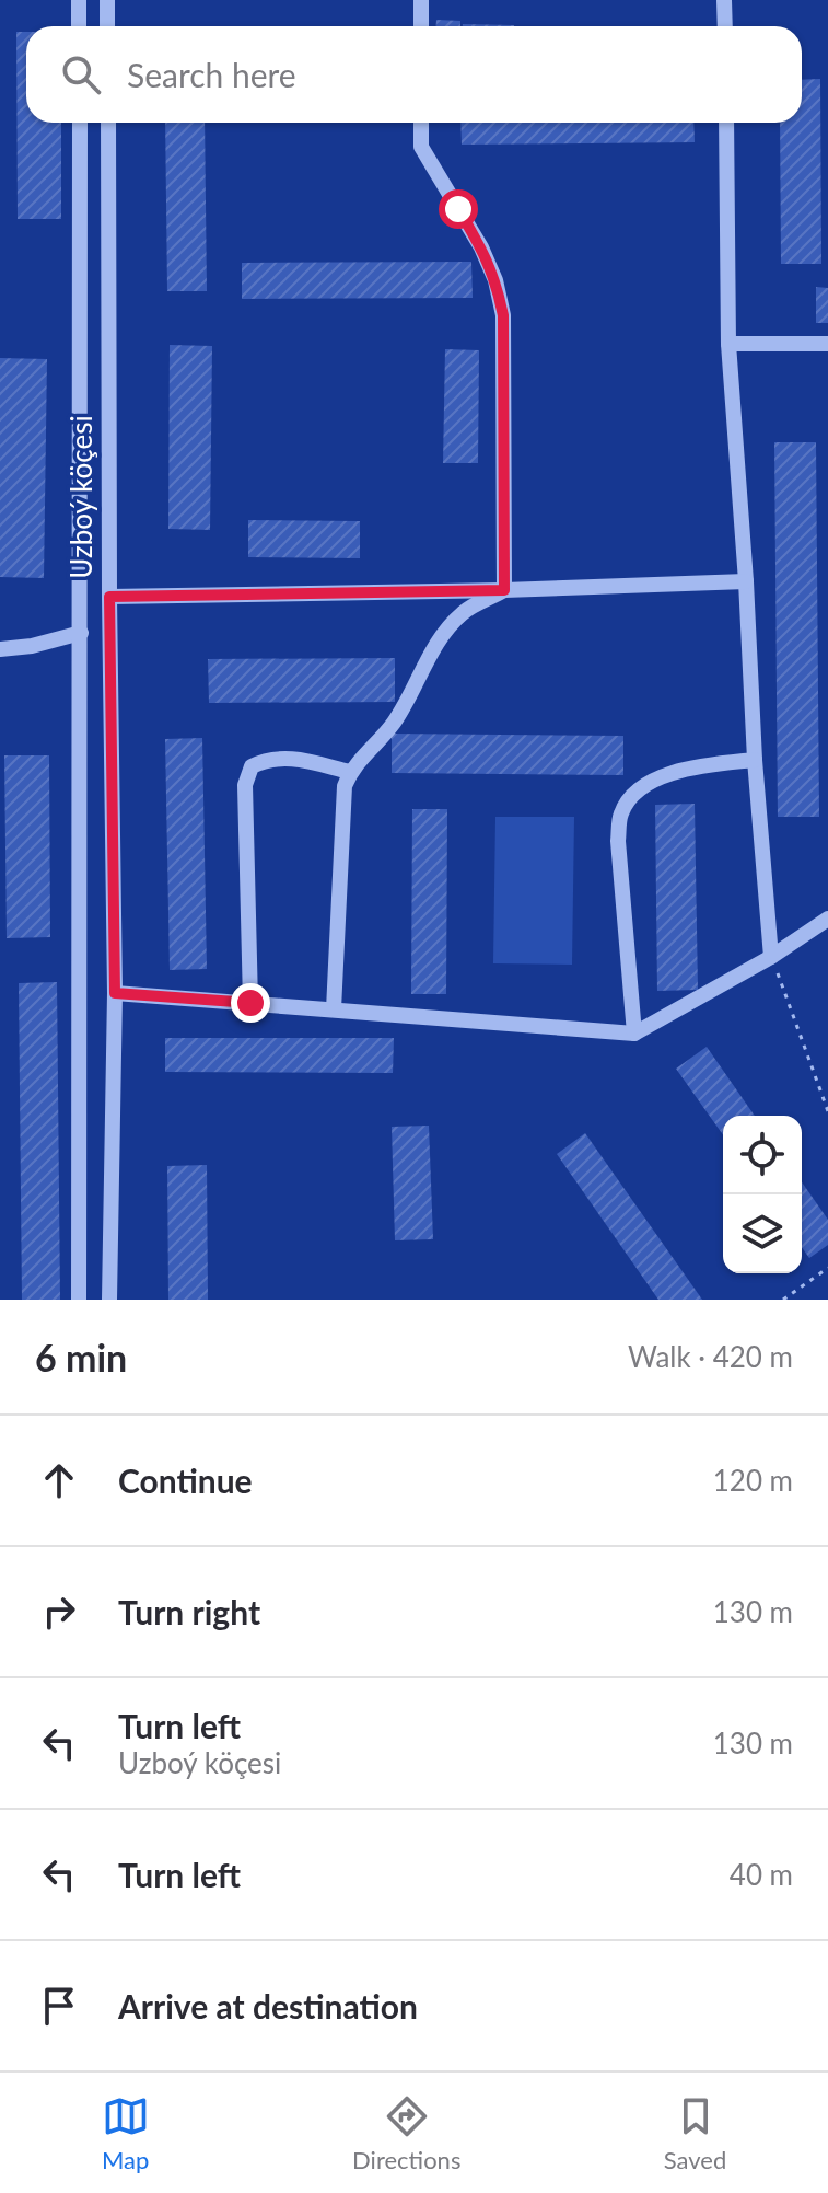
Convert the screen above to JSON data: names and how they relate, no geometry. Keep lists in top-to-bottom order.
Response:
{
  "streets": {
    "street": ["Uzboý köçesi"]
  },
  "page": {
    "search": "Search here",
    "heading": ["6 min", "Walk · 420 m"],
    "list": [
      ["Continue", "120 m"],
      ["Turn right", "130 m"],
      ["Turn left", "Uzboý köçesi", "130 m"],
      ["Turn left", "40 m"],
      "Arrive at destination"
    ],
    "nav": ["Map", "Directions", "Saved"]
  }
}
